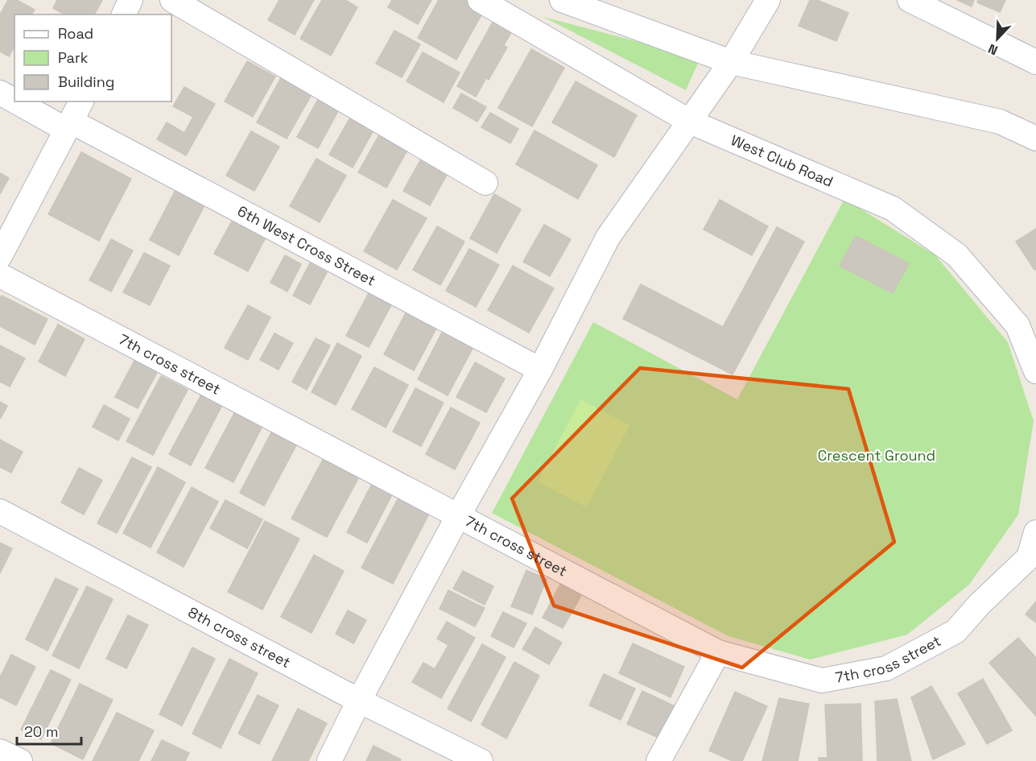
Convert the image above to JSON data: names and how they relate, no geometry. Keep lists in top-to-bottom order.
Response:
{
  "streets": {
    "street": [
      "West Club Road",
      "6th West Cross Street",
      "7th cross street",
      "8th cross street"
    ]
  },
  "parks": ["Crescent Ground"],
  "legend": ["Road", "Park", "Building"],
  "scale_bar": "20 m",
  "north": "bottom left"
}
